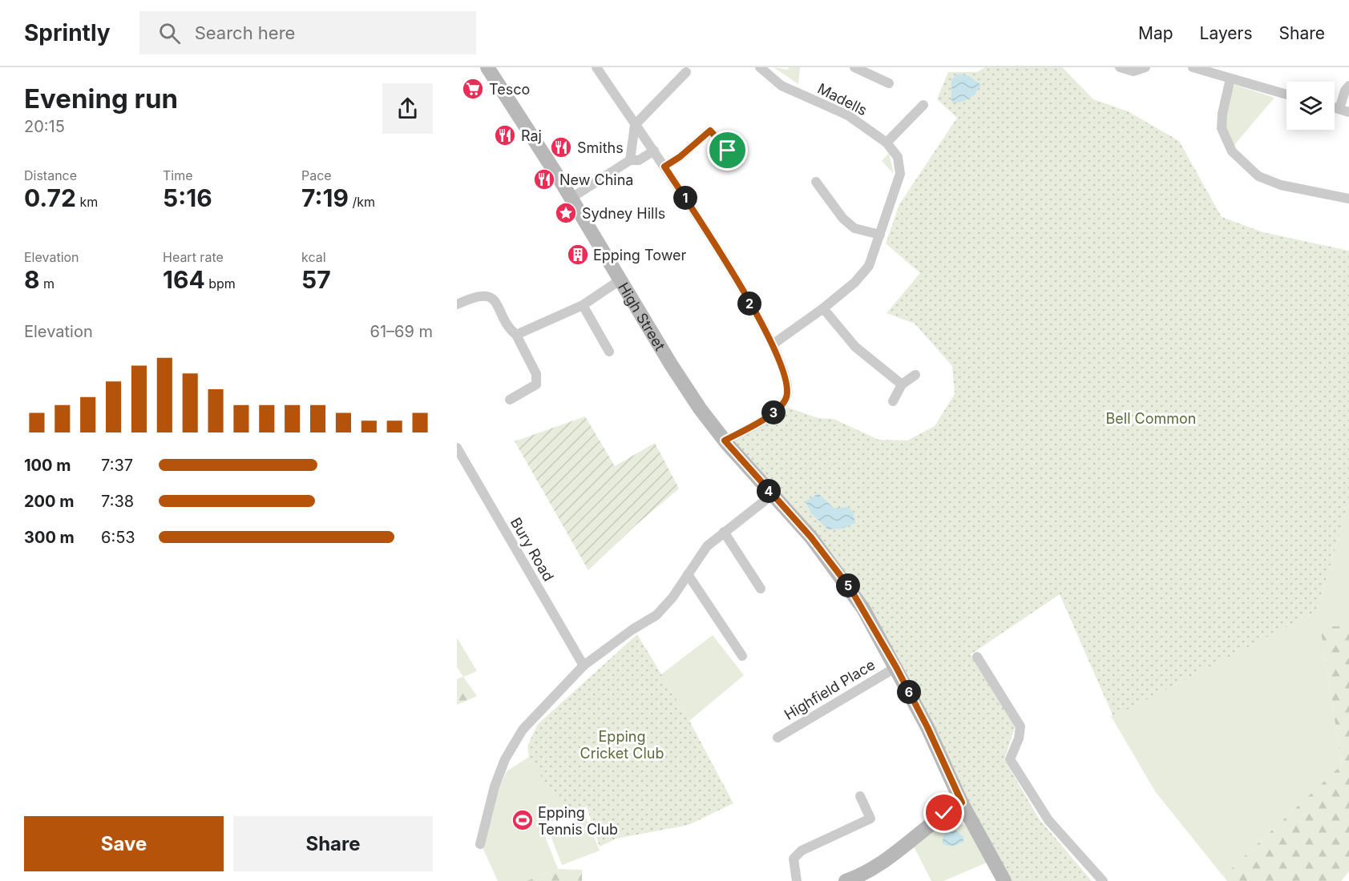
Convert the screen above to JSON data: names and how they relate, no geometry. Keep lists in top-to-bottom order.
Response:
{
  "streets": {
    "main road": ["High Street"],
    "street": ["Madells", "Bury Road", "Highfield Place"]
  },
  "crossings": [
    ["High Street", "Highfield Place"]
  ],
  "parks": ["Bell Common", "Epping Cricket Club"],
  "places": {
    "supermarket": ["Tesco"],
    "restaurant": ["Raj", "Smiths", "New China"],
    "place": ["Sydney Hills"],
    "building": ["Epping Tower"],
    "sports": ["Epping Tennis Club"]
  },
  "page": {
    "header": "Sprintly",
    "search": "Search here",
    "nav": ["Map", "Layers", "Share"],
    "heading": ["Evening run", "20:15"],
    "stats": [
      ["Distance", "0.72 km"],
      ["Time", "5:16"],
      ["Pace", "7:19 /km"],
      ["Elevation", "8 m"],
      ["Heart rate", "164 bpm"],
      ["kcal", "57"]
    ],
    "pins": [
      "1",
      "2",
      "3",
      "4",
      "5",
      "6"
    ],
    "chart": ["Elevation", "61–69 m"],
    "list": [
      {
        "name": "100 m",
        "note": "7:37"
      },
      {
        "name": "200 m",
        "note": "7:38"
      },
      {
        "name": "300 m",
        "note": "6:53"
      }
    ],
    "buttons": ["Save", "Share"]
  }
}
